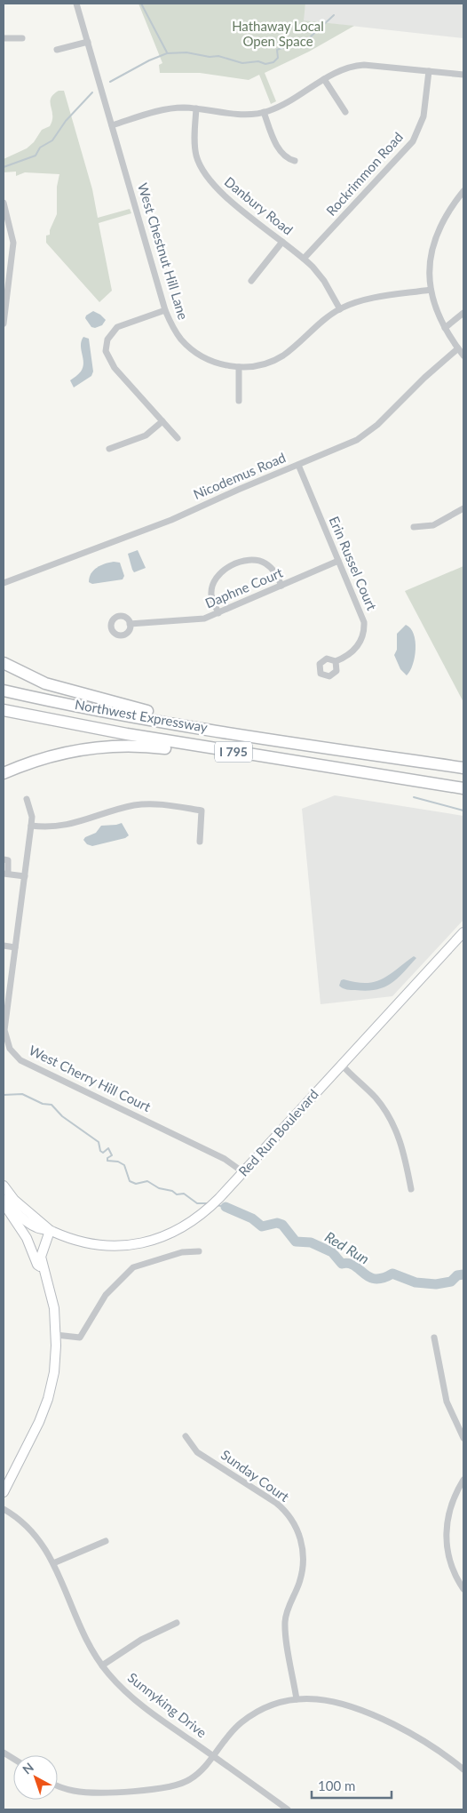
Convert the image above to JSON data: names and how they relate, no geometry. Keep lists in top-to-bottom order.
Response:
{
  "streets": {
    "highway": ["Northwest Expressway", "I 795"],
    "main road": ["Red Run Boulevard"],
    "street": [
      "Rockrimmon Road",
      "Danbury Road",
      "West Chestnut Hill Lane",
      "Nicodemus Road",
      "Erin Russel Court",
      "Daphne Court",
      "West Cherry Hill Court",
      "Sunday Court",
      "Sunnyking Drive"
    ]
  },
  "crossings": [
    ["Rockrimmon Road", "Danbury Road"],
    ["Danbury Road", "West Chestnut Hill Lane"],
    ["Nicodemus Road", "Erin Russel Court"],
    ["Erin Russel Court", "Daphne Court"],
    ["West Cherry Hill Court", "Red Run Boulevard"]
  ],
  "water": ["Red Run"],
  "parks": ["Hathaway Local Open Space"],
  "scale_bar": "100 m",
  "north": "top left"
}
